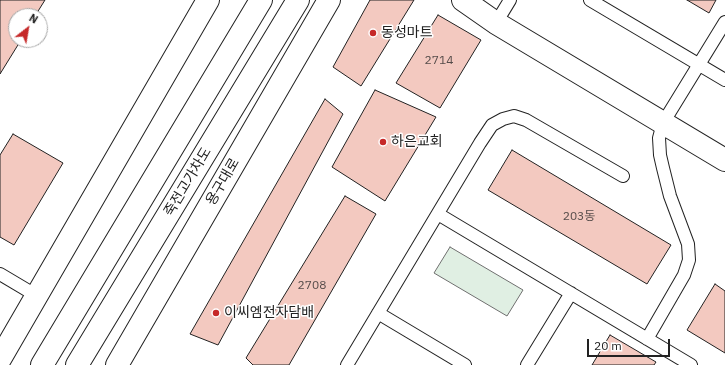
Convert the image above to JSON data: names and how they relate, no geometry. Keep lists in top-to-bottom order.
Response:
{
  "streets": {
    "main road": ["죽전고가차도", "용구대로"]
  },
  "places": ["동성마트", "하은교회", "이씨엠전자담배"],
  "house_numbers": ["2714", "203동", "2708"],
  "scale_bar": "20 m",
  "north": "top right"
}
